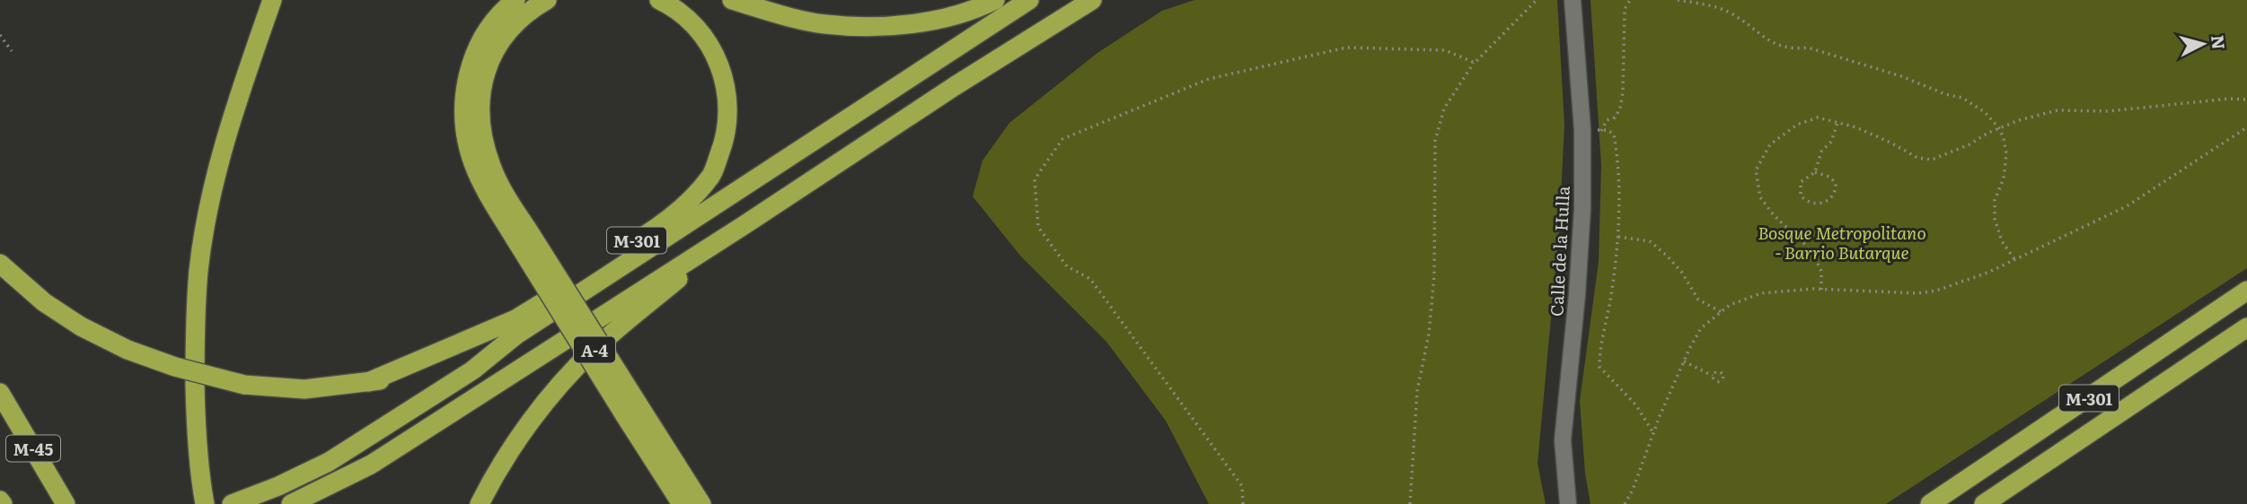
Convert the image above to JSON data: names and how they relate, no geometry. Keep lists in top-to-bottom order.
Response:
{
  "streets": {
    "highway": ["M-301", "A-4", "M-45"],
    "street": ["Calle de la Hulla"]
  },
  "parks": ["Bosque Metropolitano - Barrio Butarque"],
  "north": "right"
}
